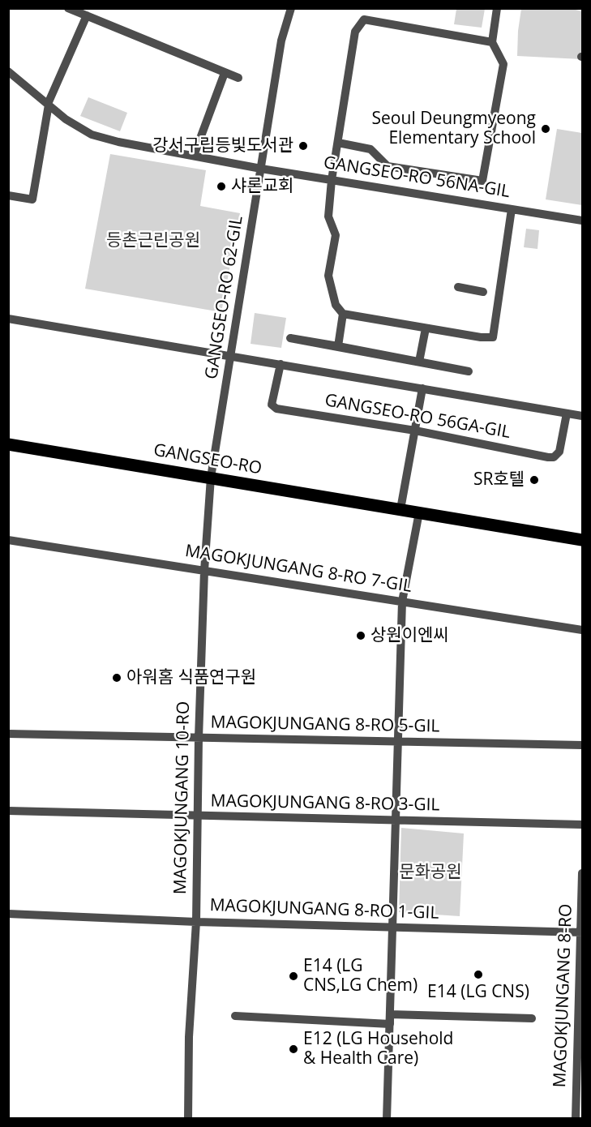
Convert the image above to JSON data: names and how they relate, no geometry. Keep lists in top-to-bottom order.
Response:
{
  "streets": {
    "main road": ["GANGSEO-RO"],
    "street": [
      "GANGSEO-RO 56NA-GIL",
      "GANGSEO-RO 62-GIL",
      "GANGSEO-RO 56GA-GIL",
      "MAGOKJUNGANG 8-RO 7-GIL",
      "MAGOKJUNGANG 8-RO 5-GIL",
      "MAGOKJUNGANG 10-RO",
      "MAGOKJUNGANG 8-RO 3-GIL",
      "MAGOKJUNGANG 8-RO 1-GIL",
      "MAGOKJUNGANG 8-RO"
    ]
  },
  "crossings": [
    ["GANGSEO-RO 56NA-GIL", "GANGSEO-RO 62-GIL"],
    ["GANGSEO-RO 62-GIL", "GANGSEO-RO 56GA-GIL"],
    ["GANGSEO-RO 62-GIL", "GANGSEO-RO"],
    ["GANGSEO-RO 62-GIL", "MAGOKJUNGANG 10-RO"],
    ["GANGSEO-RO", "MAGOKJUNGANG 10-RO"],
    ["MAGOKJUNGANG 8-RO 7-GIL", "MAGOKJUNGANG 10-RO"],
    ["MAGOKJUNGANG 8-RO 5-GIL", "MAGOKJUNGANG 10-RO"],
    ["MAGOKJUNGANG 10-RO", "MAGOKJUNGANG 8-RO 3-GIL"],
    ["MAGOKJUNGANG 10-RO", "MAGOKJUNGANG 8-RO 1-GIL"],
    ["MAGOKJUNGANG 8-RO 1-GIL", "MAGOKJUNGANG 8-RO"]
  ],
  "parks": ["등촌근린공원", "문화공원"],
  "places": [
    "Seoul Deungmyeong Elementary School",
    "강서구립등빛도서관",
    "샤론교회",
    "SR호텔",
    "상원이엔씨",
    "아워홈 식품연구원",
    "E14 (LG CNS)",
    "E14 (LG CNS,LG Chem)",
    "E12 (LG Household & Health Care)"
  ]
}
